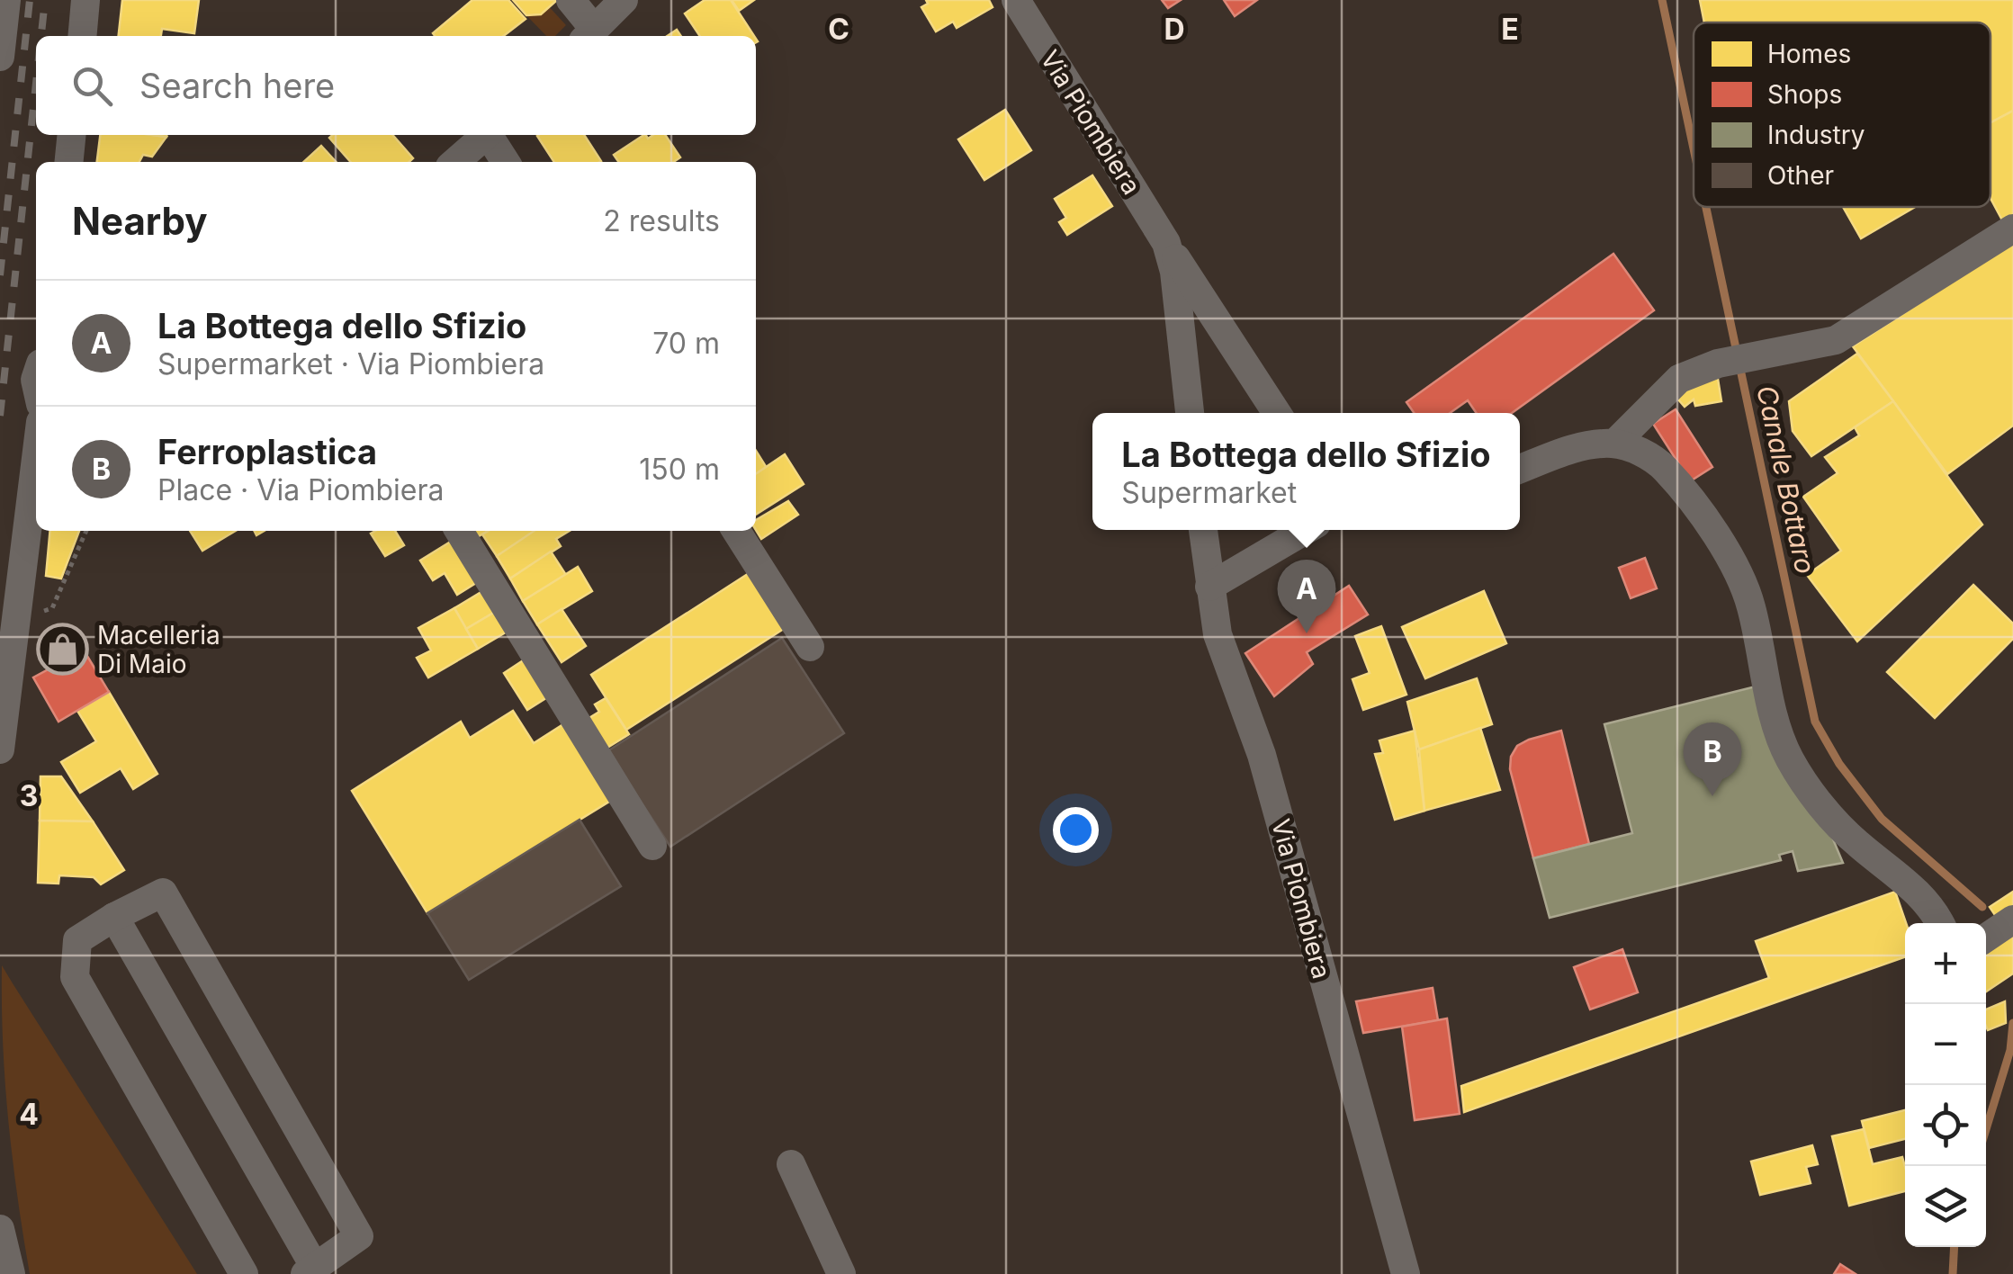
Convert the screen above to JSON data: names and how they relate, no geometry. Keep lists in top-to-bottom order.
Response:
{
  "streets": {
    "street": ["Via Piombiera"]
  },
  "water": ["Canale Bottaro"],
  "places": {
    "shop": ["Macelleria Di Maio"]
  },
  "legend": [
    "Homes",
    "Shops",
    "Industry",
    "Other"
  ],
  "page": {
    "search": "Search here",
    "heading": ["Nearby", "2 results"],
    "list": [
      {
        "mark": "A",
        "name": "La Bottega dello Sfizio",
        "note": "Supermarket · Via Piombiera",
        "value": "70 m"
      },
      {
        "mark": "B",
        "name": "Ferroplastica",
        "note": "Place · Via Piombiera",
        "value": "150 m"
      }
    ],
    "popup": ["La Bottega dello Sfizio", "Supermarket"],
    "pins": ["A", "B"],
    "map_buttons": ["+", "−"]
  },
  "grid": {
    "columns": ["C", "D", "E"],
    "rows": ["3", "4"]
  }
}
